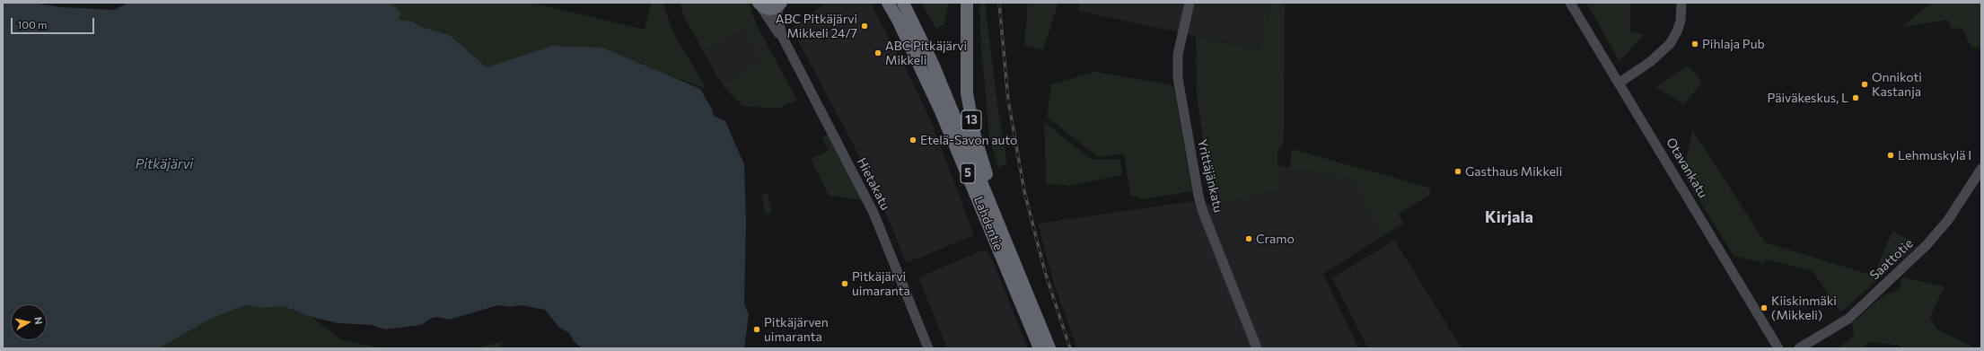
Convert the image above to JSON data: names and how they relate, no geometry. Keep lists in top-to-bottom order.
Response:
{
  "streets": {
    "highway": ["13", "5", "Lahdentie"],
    "street": [
      "Otavankatu",
      "Yrittäjänkatu",
      "Hietakatu",
      "Saattotie"
    ]
  },
  "crossings": [
    ["13", "Lahdentie"]
  ],
  "districts": ["Kirjala"],
  "water": ["Pitkäjärvi"],
  "places": [
    "ABC Pitkäjärvi Mikkeli 24/7",
    "Pihlaja Pub",
    "ABC Pitkäjärvi Mikkeli",
    "Onnikoti Kastanja",
    "Päiväkeskus, L",
    "Etelä-Savon auto",
    "Lehmuskylä I",
    "Gasthaus Mikkeli",
    "Cramo",
    "Pitkäjärvi uimaranta",
    "Kiiskinmäki (Mikkeli)",
    "Pitkäjärven uimaranta"
  ],
  "scale_bar": "100 m",
  "north": "right"
}
